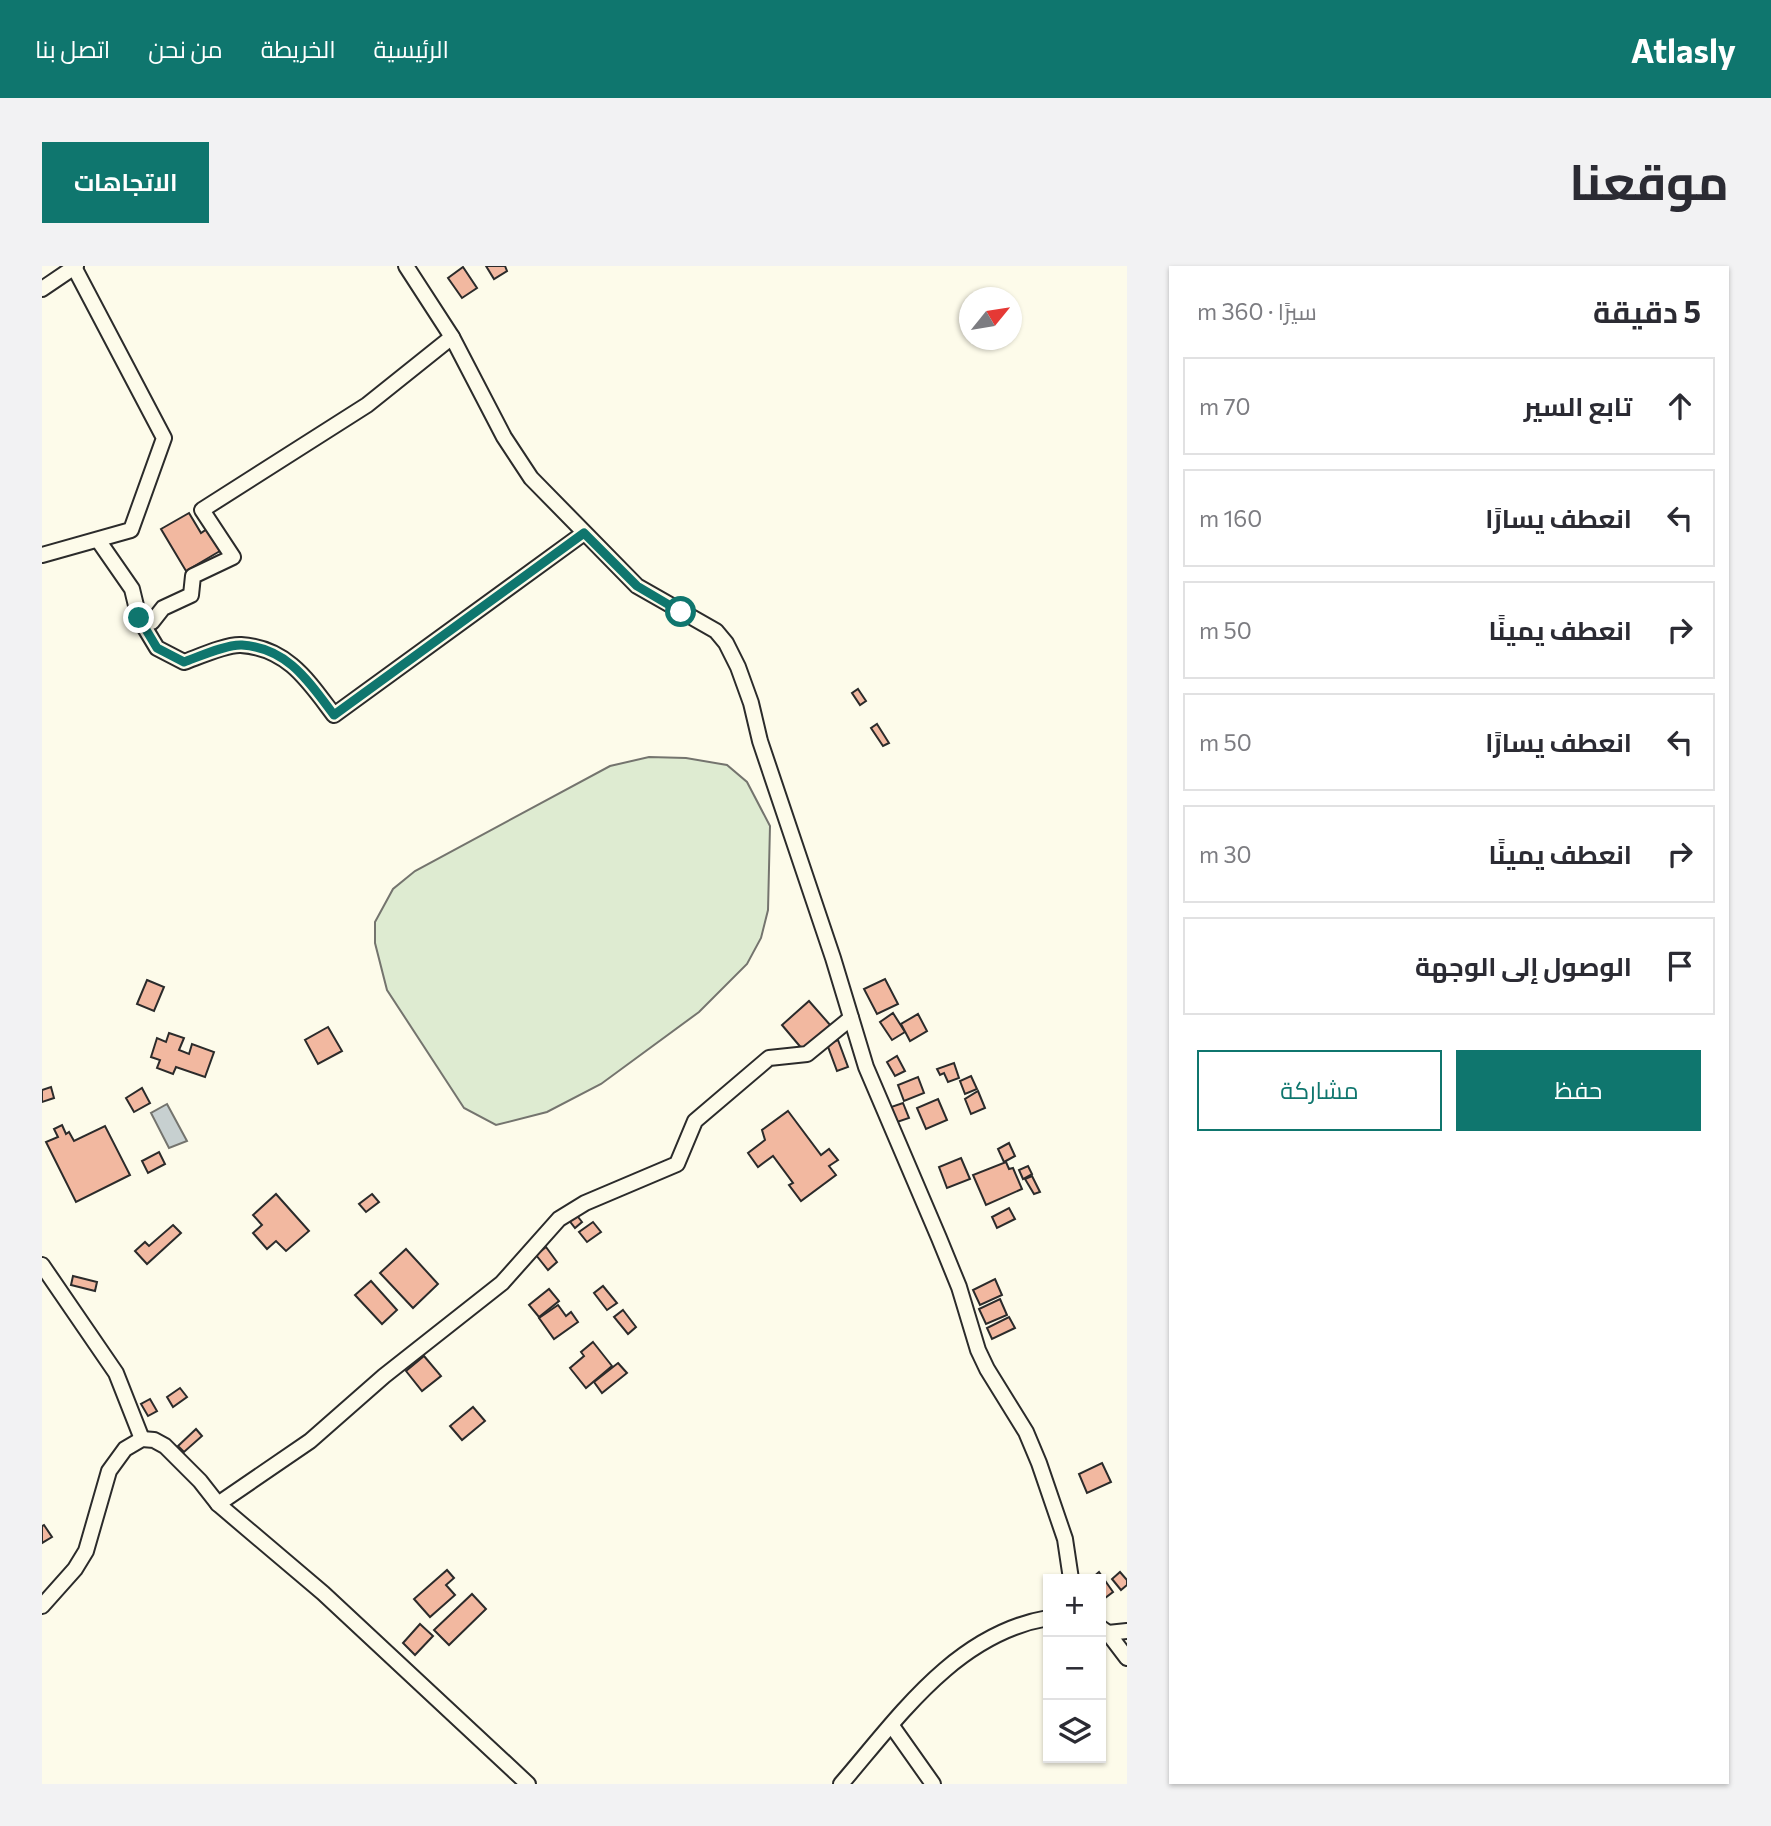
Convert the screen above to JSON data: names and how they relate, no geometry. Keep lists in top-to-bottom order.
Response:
{
  "north": "top right",
  "page": {
    "header": "Atlasly",
    "nav": [
      "الرئيسية",
      "الخريطة",
      "من نحن",
      "اتصل بنا"
    ],
    "title": "موقعنا",
    "buttons": [
      "الاتجاهات",
      ["حفظ", "مشاركة"]
    ],
    "heading": ["5 دقيقة", "سيرًا · 360 m"],
    "list": [
      ["تابع السير", "70 m"],
      ["انعطف يسارًا", "160 m"],
      ["انعطف يمينًا", "50 m"],
      ["انعطف يسارًا", "50 m"],
      ["انعطف يمينًا", "30 m"],
      "الوصول إلى الوجهة"
    ],
    "map_buttons": ["+", "−"]
  }
}
